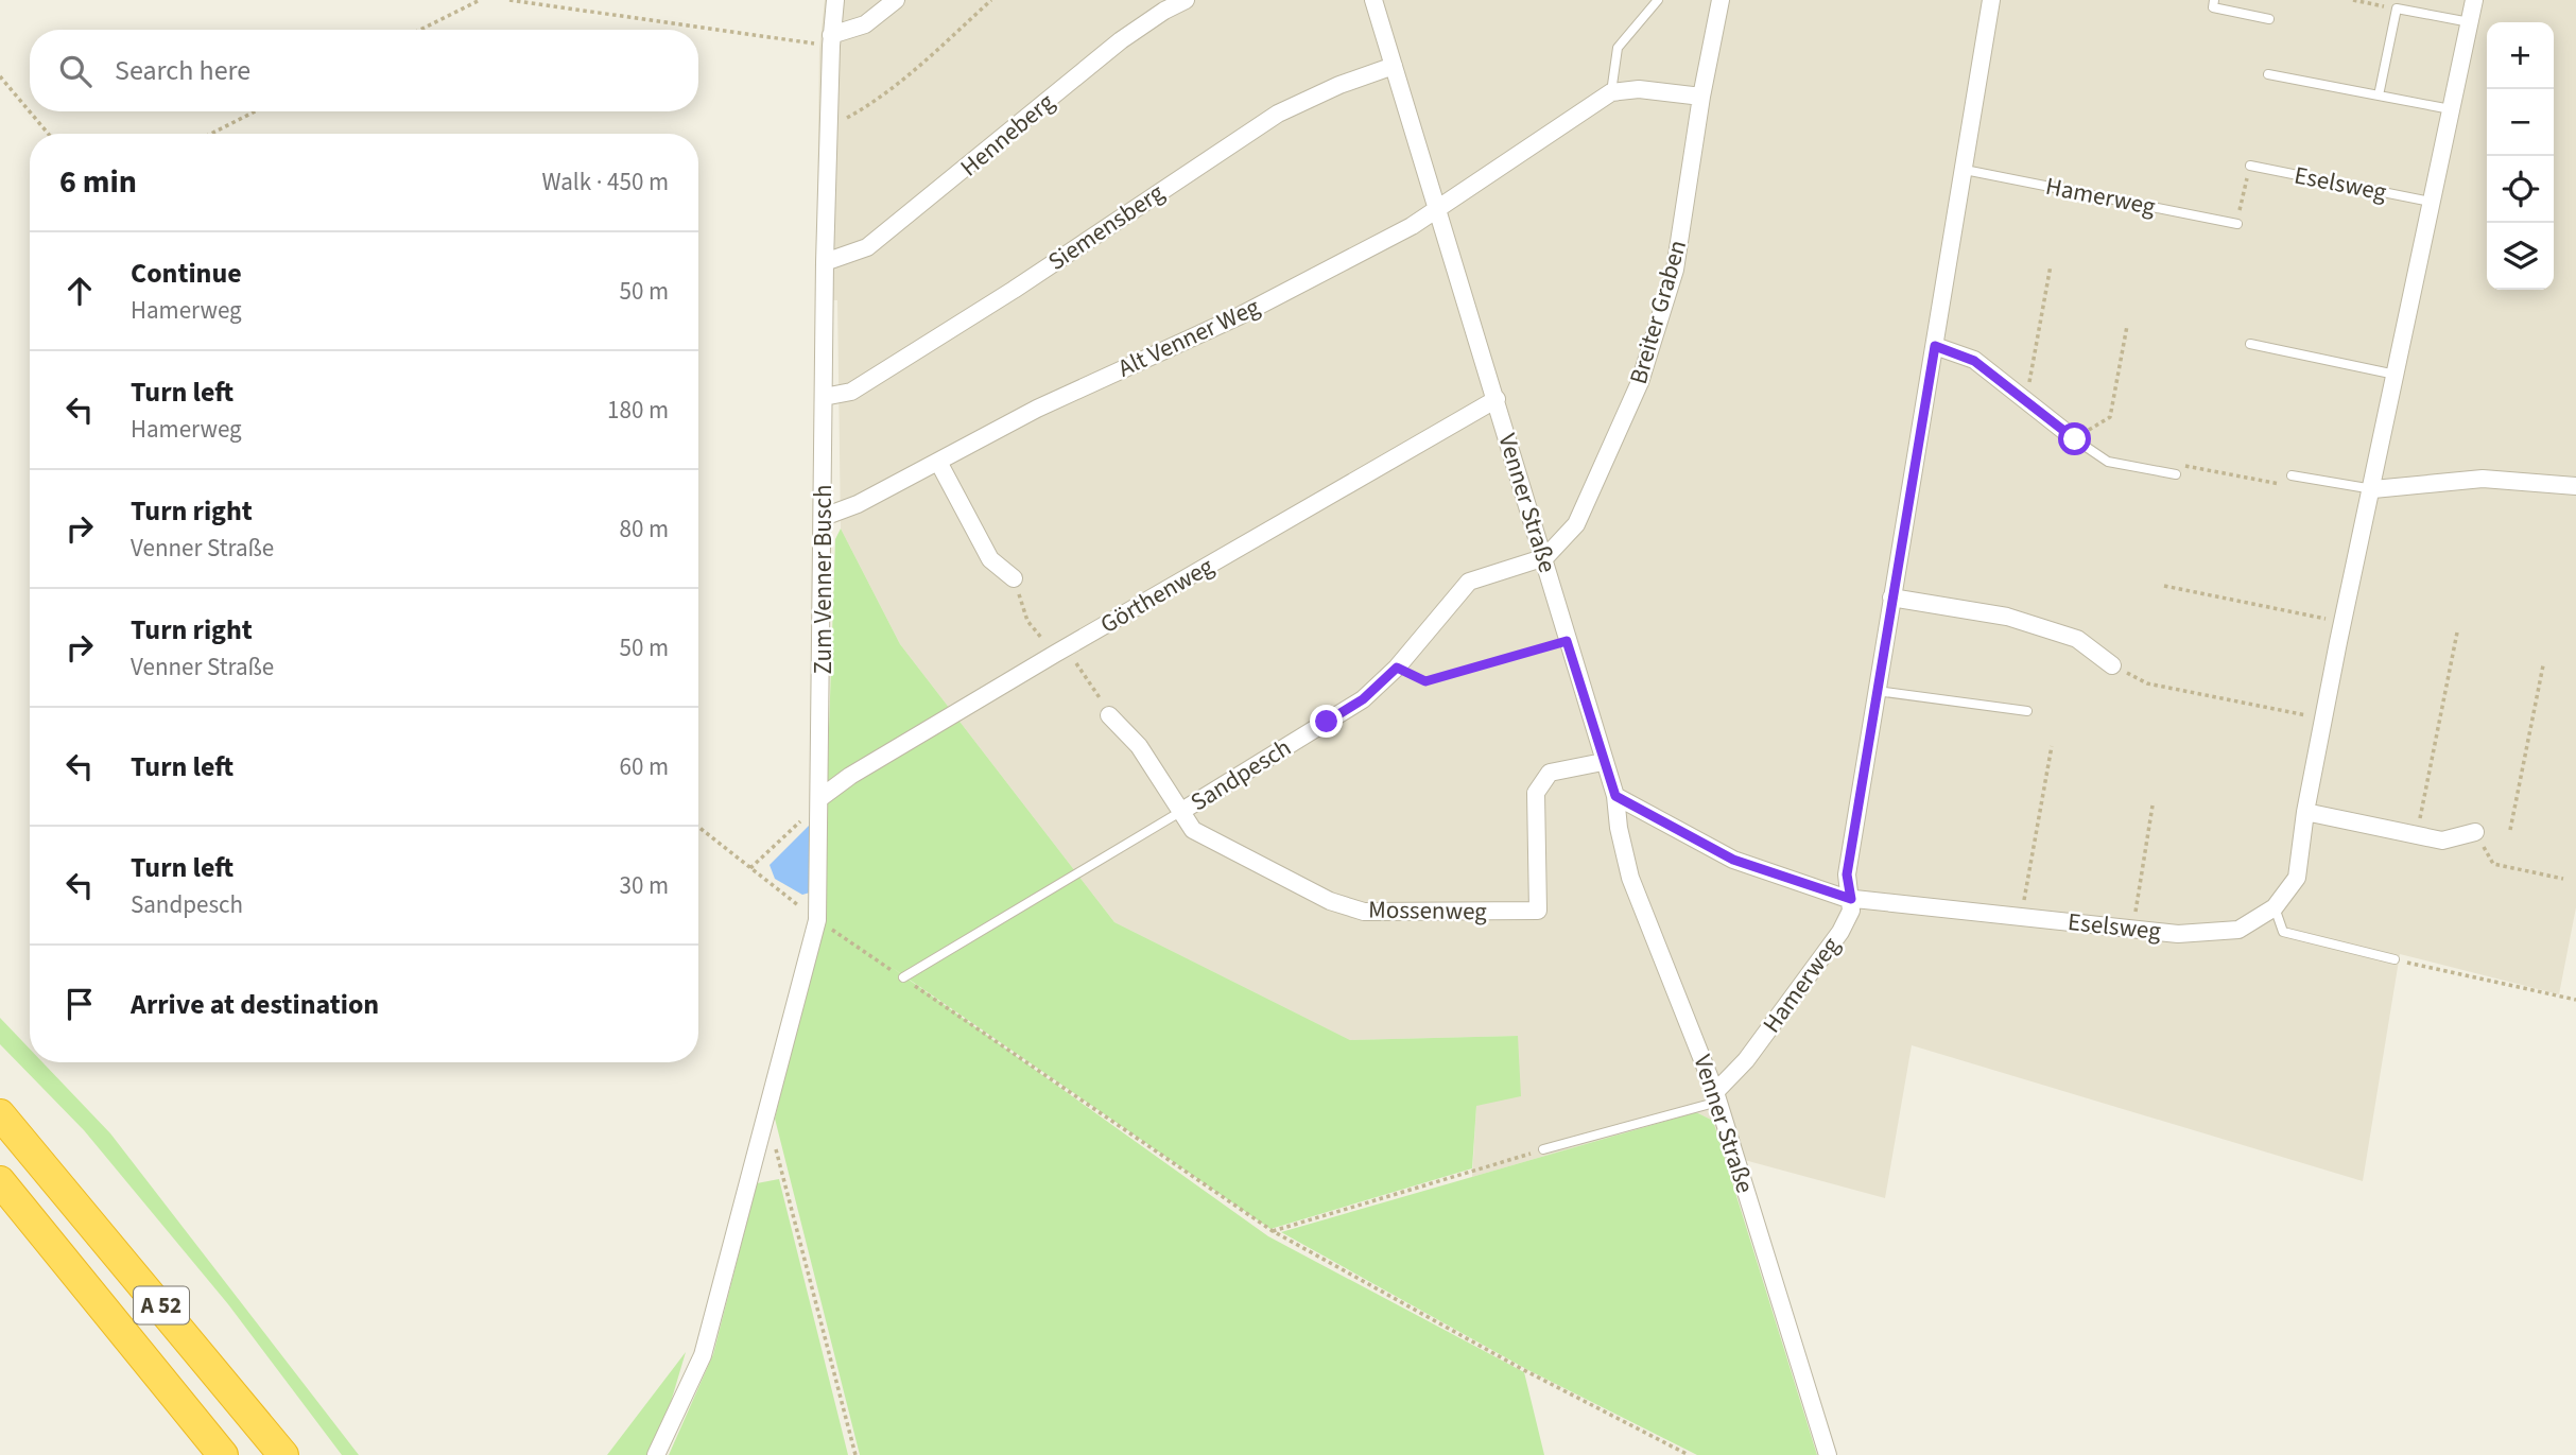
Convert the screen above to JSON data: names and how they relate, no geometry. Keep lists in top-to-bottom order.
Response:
{
  "streets": {
    "highway": ["A 52"],
    "street": [
      "Henneberg",
      "Eselsweg",
      "Hamerweg",
      "Siemensberg",
      "Breiter Graben",
      "Alt Venner Weg",
      "Venner Straße",
      "Zum Venner Busch",
      "Görthenweg",
      "Sandpesch",
      "Mossenweg"
    ]
  },
  "crossings": [
    ["Henneberg", "Zum Venner Busch"],
    ["Eselsweg", "Hamerweg"],
    ["Hamerweg", "Venner Straße"],
    ["Siemensberg", "Venner Straße"],
    ["Siemensberg", "Zum Venner Busch"],
    ["Breiter Graben", "Venner Straße"],
    ["Breiter Graben", "Sandpesch"],
    ["Alt Venner Weg", "Venner Straße"],
    ["Alt Venner Weg", "Zum Venner Busch"],
    ["Venner Straße", "Görthenweg"],
    ["Venner Straße", "Sandpesch"],
    ["Venner Straße", "Mossenweg"],
    ["Zum Venner Busch", "Görthenweg"],
    ["Sandpesch", "Mossenweg"]
  ],
  "page": {
    "map_buttons": ["+", "−"],
    "search": "Search here",
    "heading": ["6 min", "Walk · 450 m"],
    "list": [
      ["Continue", "Hamerweg", "50 m"],
      ["Turn left", "Hamerweg", "180 m"],
      ["Turn right", "Venner Straße", "80 m"],
      ["Turn right", "Venner Straße", "50 m"],
      ["Turn left", "60 m"],
      ["Turn left", "Sandpesch", "30 m"],
      "Arrive at destination"
    ]
  }
}
